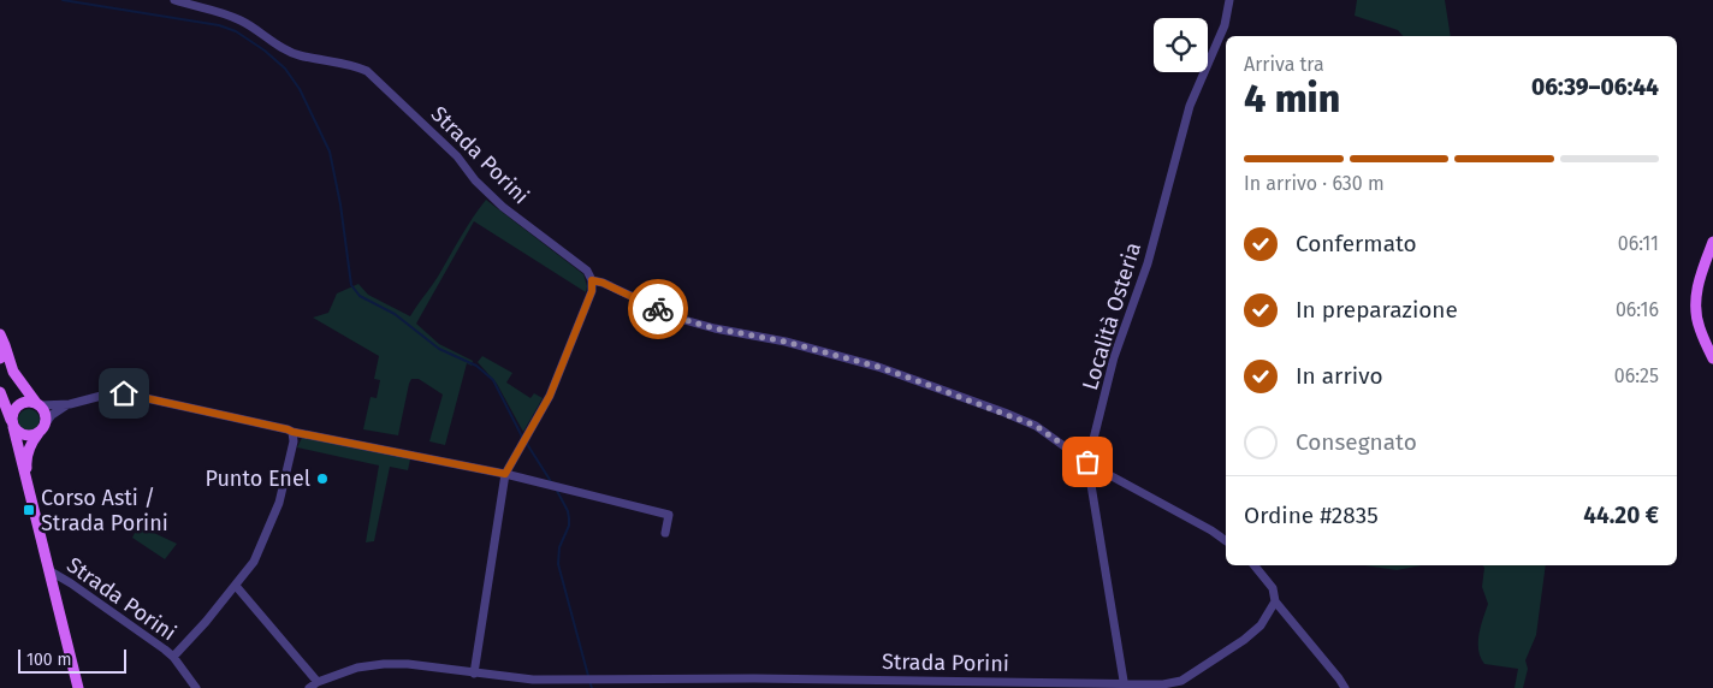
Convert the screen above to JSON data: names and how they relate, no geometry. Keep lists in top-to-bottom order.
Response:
{
  "streets": {
    "street": ["Strada Porini", "Località Osteria"]
  },
  "crossings": [
    ["Strada Porini", "Località Osteria"]
  ],
  "places": {
    "other": ["Punto Enel"],
    "transit": ["Corso Asti / Strada Porini"]
  },
  "scale_bar": "100 m",
  "page": {
    "heading": ["4 min", "Arriva tra", "06:39–06:44"],
    "panel": ["Ordine #2835", "44.20 €"],
    "bar": "In arrivo · 630 m",
    "list": [
      ["Confermato", "06:11"],
      ["In preparazione", "06:16"],
      ["In arrivo", "06:25"],
      "Consegnato"
    ],
    "scale": "100 m"
  }
}
